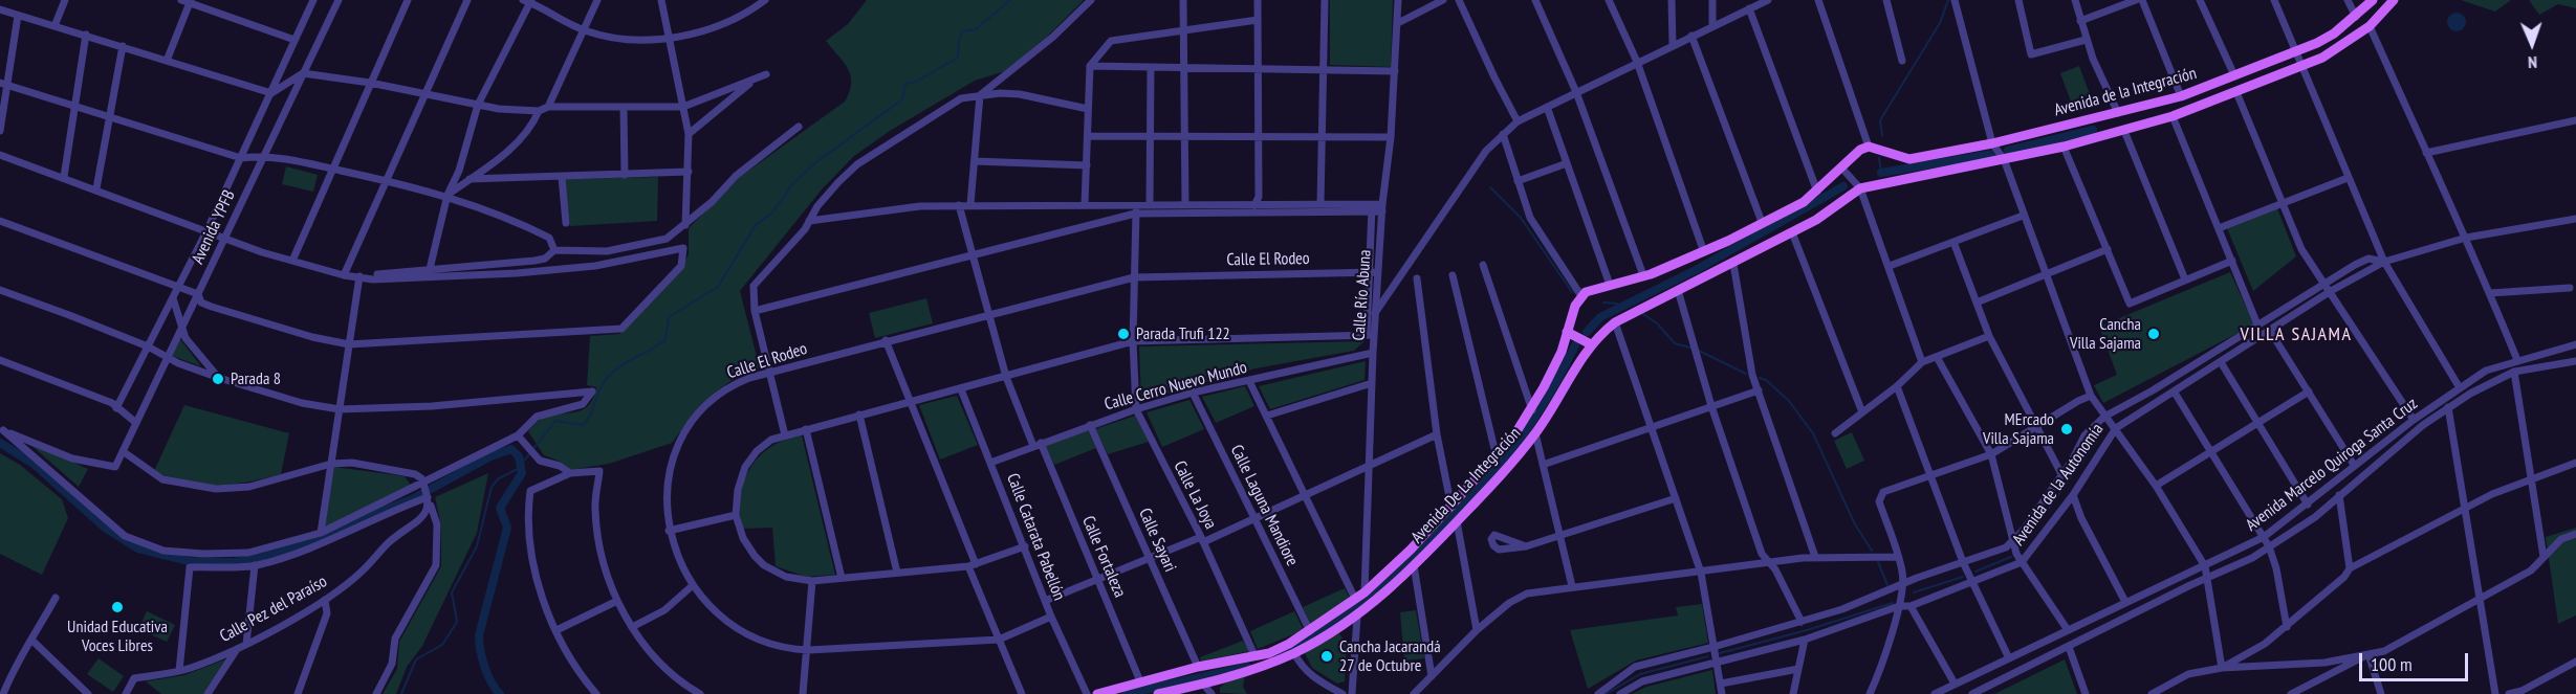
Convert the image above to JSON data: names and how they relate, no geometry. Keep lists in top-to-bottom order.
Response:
{
  "streets": {
    "main road": ["Avenida de la Integración", "Avenida De La Integración"],
    "street": [
      "Avenida YPFB",
      "Calle El Rodeo",
      "Calle Río Abuna",
      "Calle Cerro Nuevo Mundo",
      "Avenida Marcelo Quiroga Santa Cruz",
      "Avenida de la Autonomía",
      "Calle La Joya",
      "Calle Laguna Mandiore",
      "Calle Catarata Pabellón",
      "Calle Sayari",
      "Calle Fortaleza",
      "Calle Pez del Paraíso"
    ]
  },
  "crossings": [
    ["Avenida de la Integración", "Avenida De La Integración"],
    ["Calle El Rodeo", "Calle Río Abuna"],
    ["Calle El Rodeo", "Calle La Joya"],
    ["Calle El Rodeo", "Calle Catarata Pabellón"],
    ["Calle El Rodeo", "Calle Fortaleza"],
    ["Calle Río Abuna", "Calle Cerro Nuevo Mundo"],
    ["Calle Río Abuna", "Avenida De La Integración"],
    ["Calle Cerro Nuevo Mundo", "Calle La Joya"],
    ["Calle Cerro Nuevo Mundo", "Calle Laguna Mandiore"],
    ["Calle Cerro Nuevo Mundo", "Calle Catarata Pabellón"],
    ["Calle Cerro Nuevo Mundo", "Calle Sayari"],
    ["Calle Cerro Nuevo Mundo", "Calle Fortaleza"],
    ["Avenida De La Integración", "Calle La Joya"],
    ["Avenida De La Integración", "Calle Laguna Mandiore"],
    ["Avenida De La Integración", "Calle Sayari"],
    ["Avenida De La Integración", "Calle Fortaleza"]
  ],
  "districts": ["VILLA SAJAMA"],
  "places": [
    "Parada Trufi 122",
    "Cancha Villa Sajama",
    "Parada 8",
    "MErcado Villa Sajama",
    "Unidad Educativa Voces Libres",
    "Cancha Jacarandá 27 de Octubre"
  ],
  "scale_bar": "100 m",
  "north": "bottom"
}
